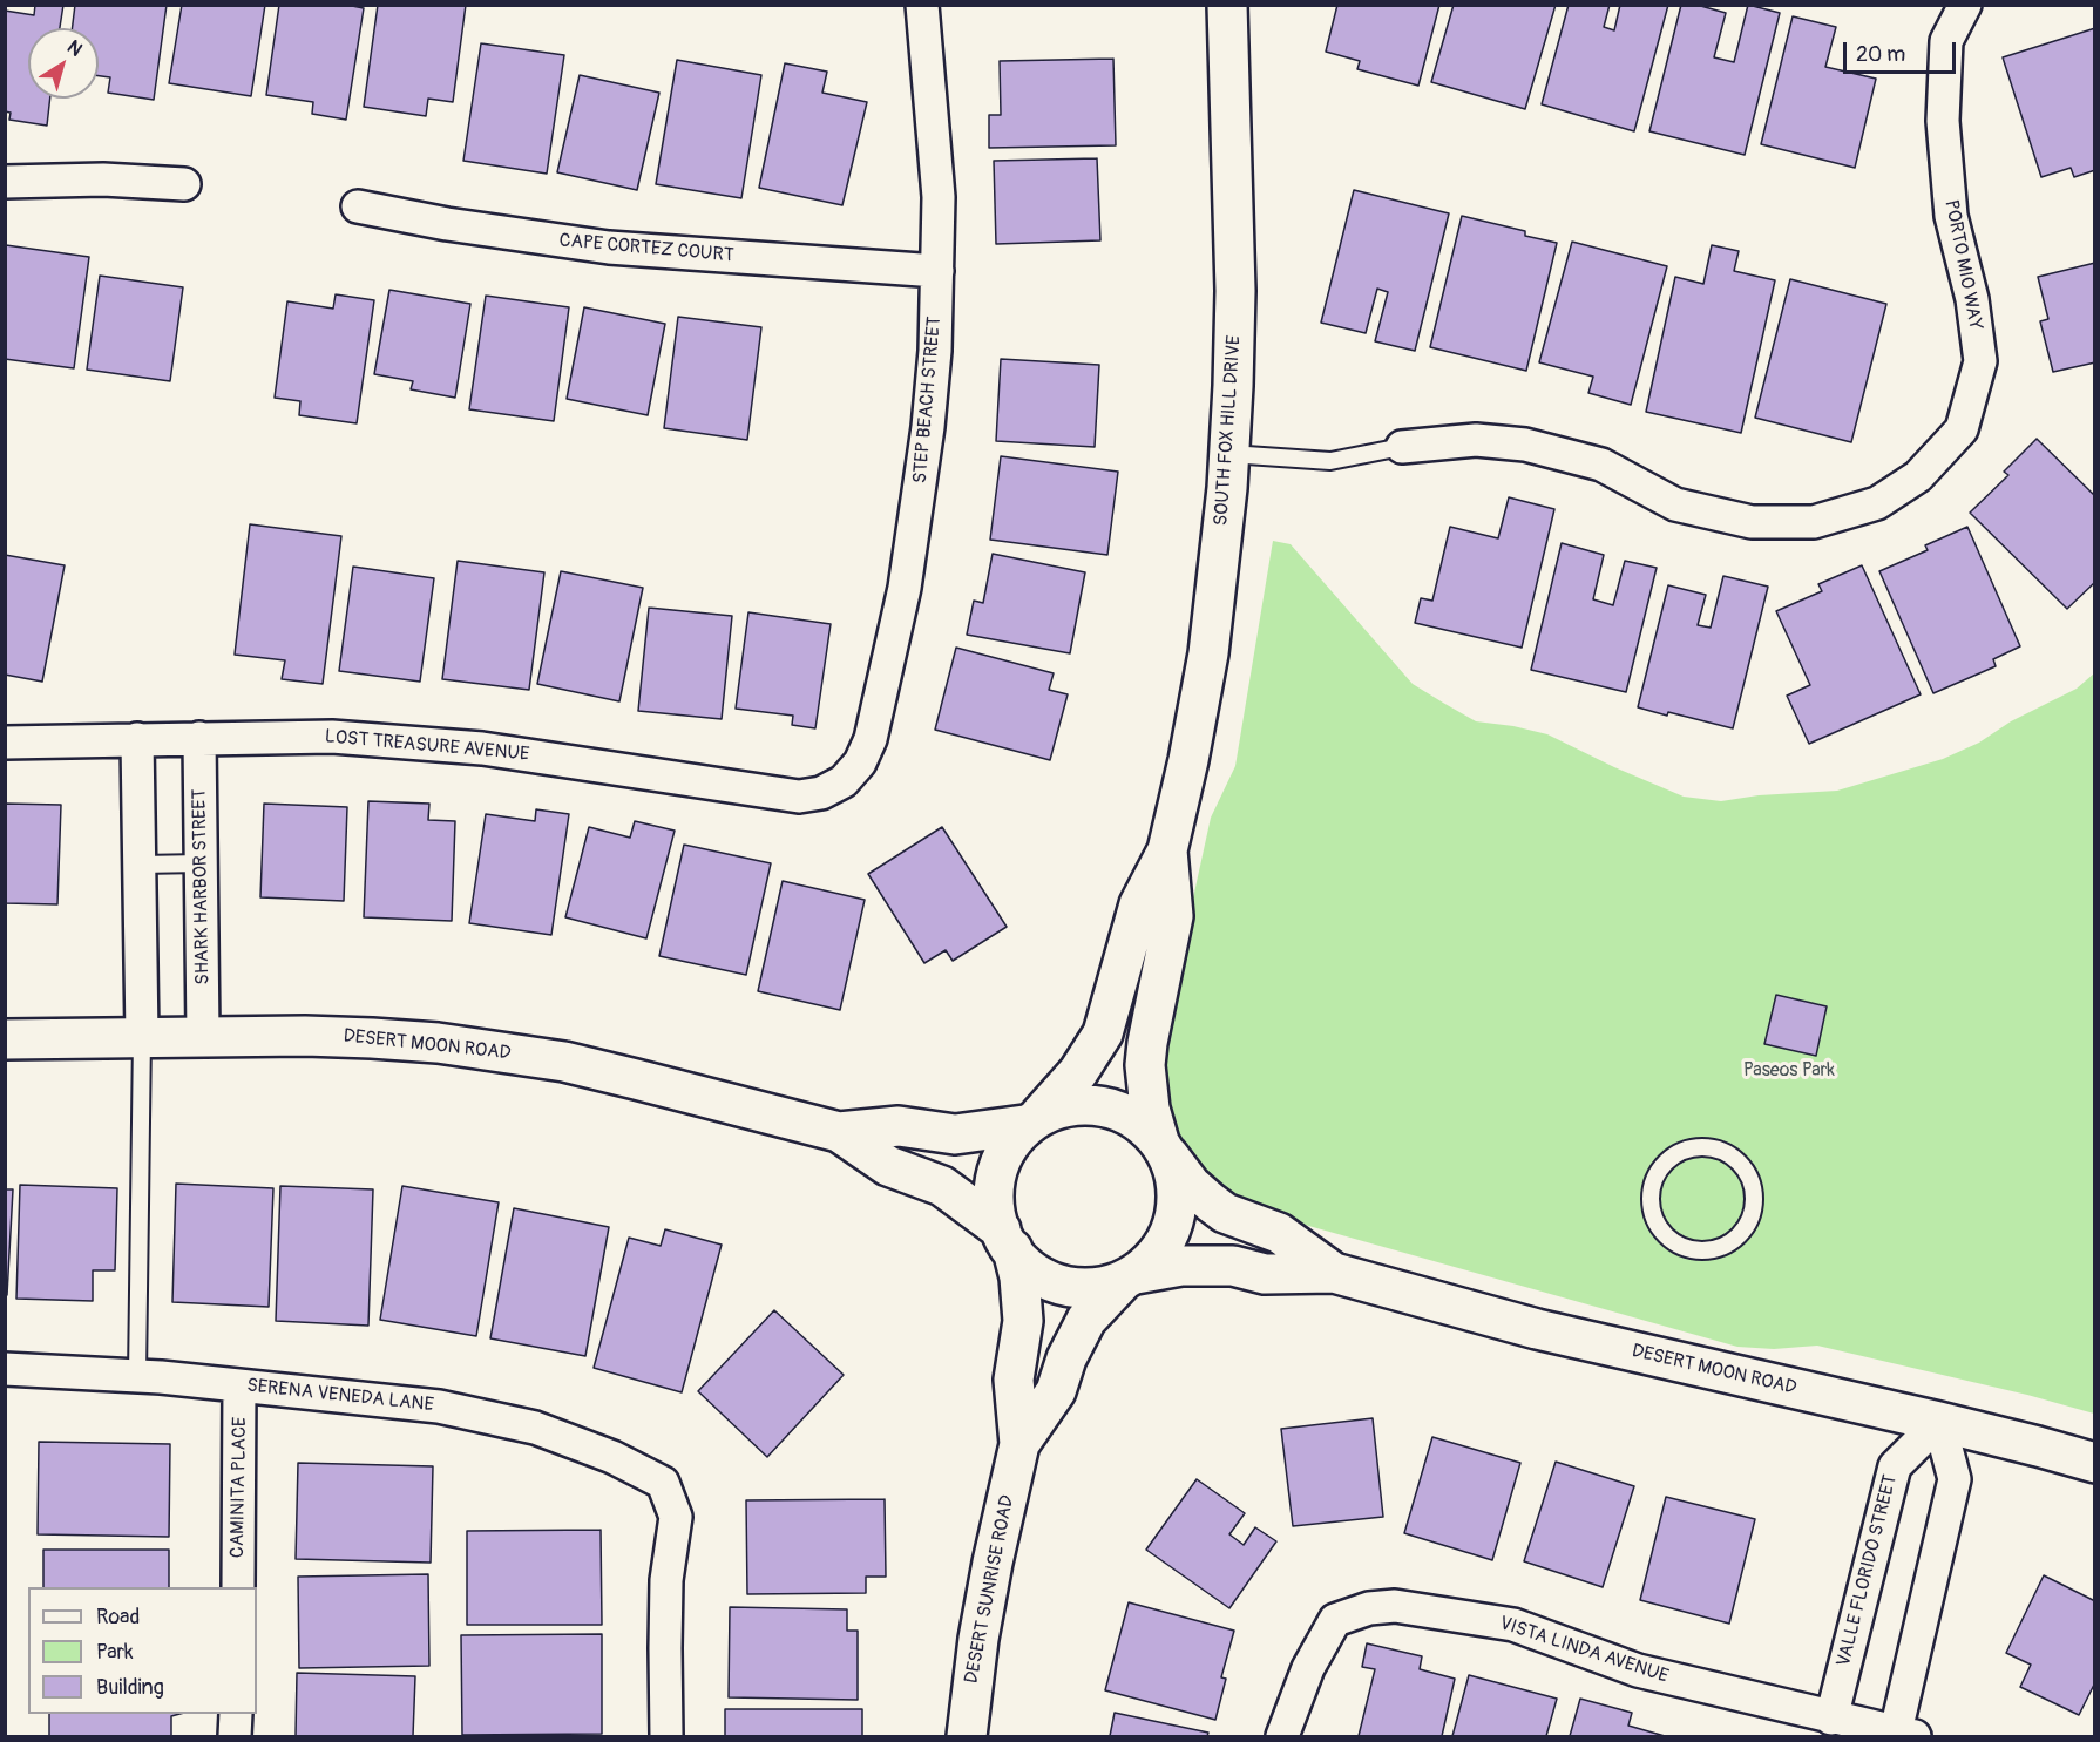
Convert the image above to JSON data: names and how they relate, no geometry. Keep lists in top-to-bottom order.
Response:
{
  "streets": {
    "street": [
      "CAPE CORTEZ COURT",
      "PORTO MIO WAY",
      "STEP BEACH STREET",
      "SOUTH FOX HILL DRIVE",
      "LOST TREASURE AVENUE",
      "SHARK HARBOR STREET",
      "DESERT MOON ROAD",
      "SERENA VENEDA LANE",
      "CAMINITA PLACE",
      "VALLE FLORIDO STREET",
      "DESERT SUNRISE ROAD",
      "VISTA LINDA AVENUE"
    ]
  },
  "crossings": [
    ["CAPE CORTEZ COURT", "STEP BEACH STREET"],
    ["STEP BEACH STREET", "LOST TREASURE AVENUE"],
    ["SOUTH FOX HILL DRIVE", "DESERT MOON ROAD"],
    ["SOUTH FOX HILL DRIVE", "DESERT SUNRISE ROAD"],
    ["LOST TREASURE AVENUE", "SHARK HARBOR STREET"],
    ["SHARK HARBOR STREET", "DESERT MOON ROAD"],
    ["DESERT MOON ROAD", "VALLE FLORIDO STREET"],
    ["DESERT MOON ROAD", "DESERT SUNRISE ROAD"],
    ["SERENA VENEDA LANE", "CAMINITA PLACE"],
    ["VALLE FLORIDO STREET", "VISTA LINDA AVENUE"]
  ],
  "parks": ["Paseos Park"],
  "legend": ["Road", "Park", "Building"],
  "scale_bar": "20 m",
  "north": "top right"
}
